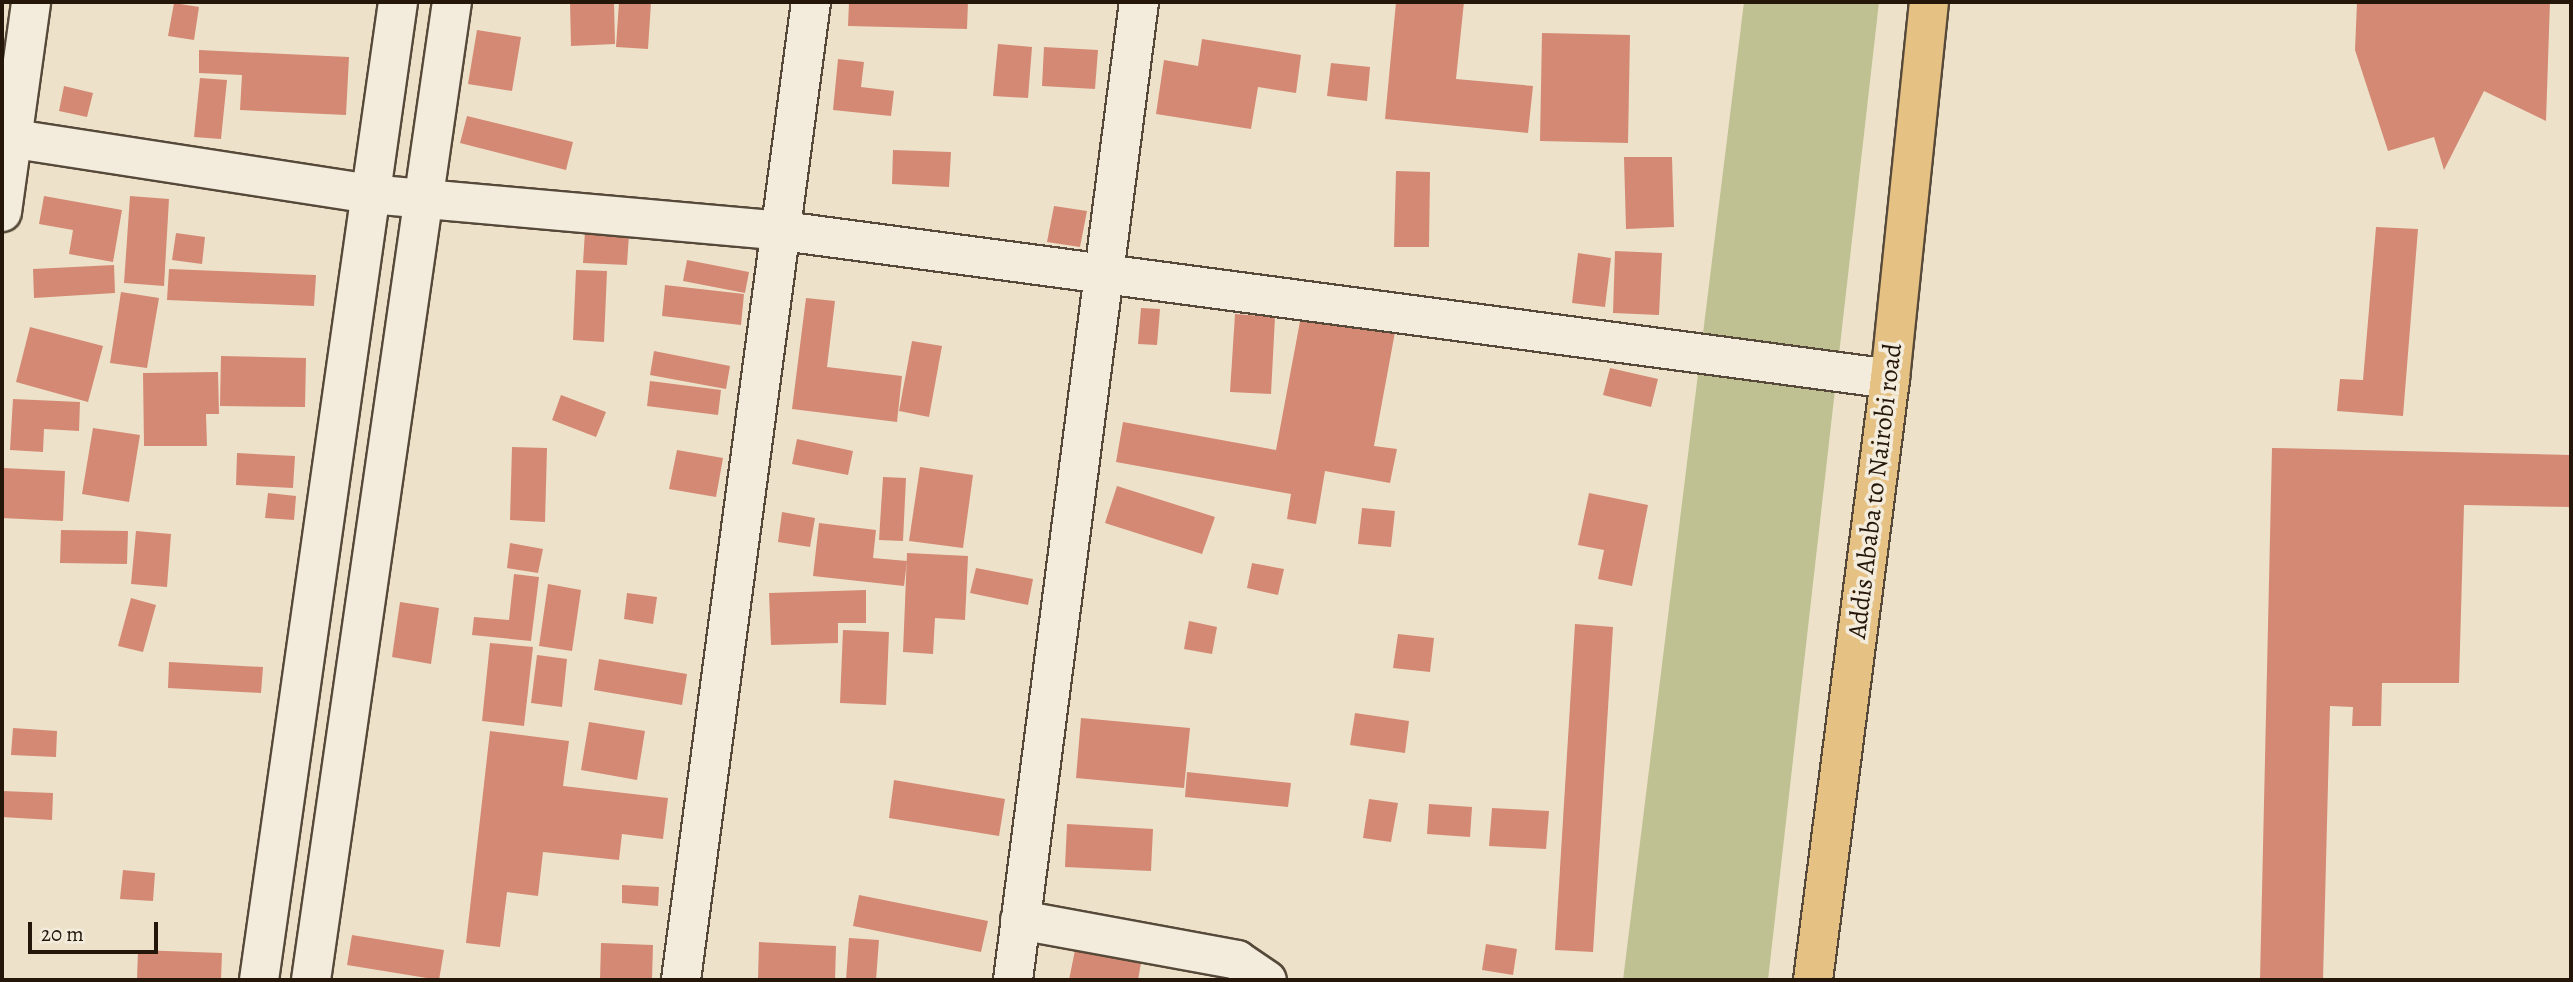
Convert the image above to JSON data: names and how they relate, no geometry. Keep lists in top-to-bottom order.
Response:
{
  "streets": {
    "highway": ["Addis Ababa to Nairobi road"]
  },
  "scale_bar": "20 m"
}
